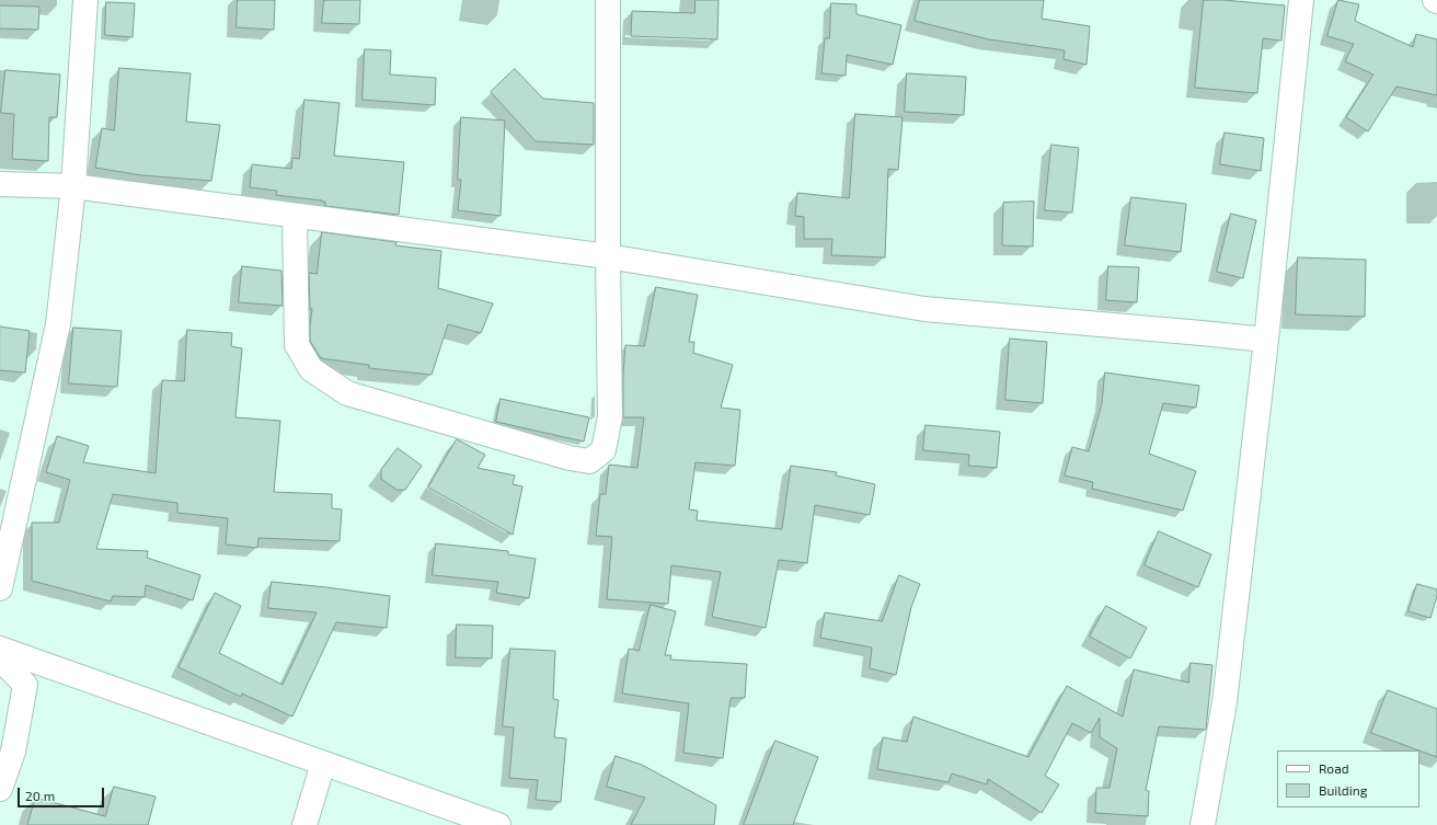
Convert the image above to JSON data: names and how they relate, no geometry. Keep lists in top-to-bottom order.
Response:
{
  "legend": ["Road", "Building"],
  "scale_bar": "20 m"
}
